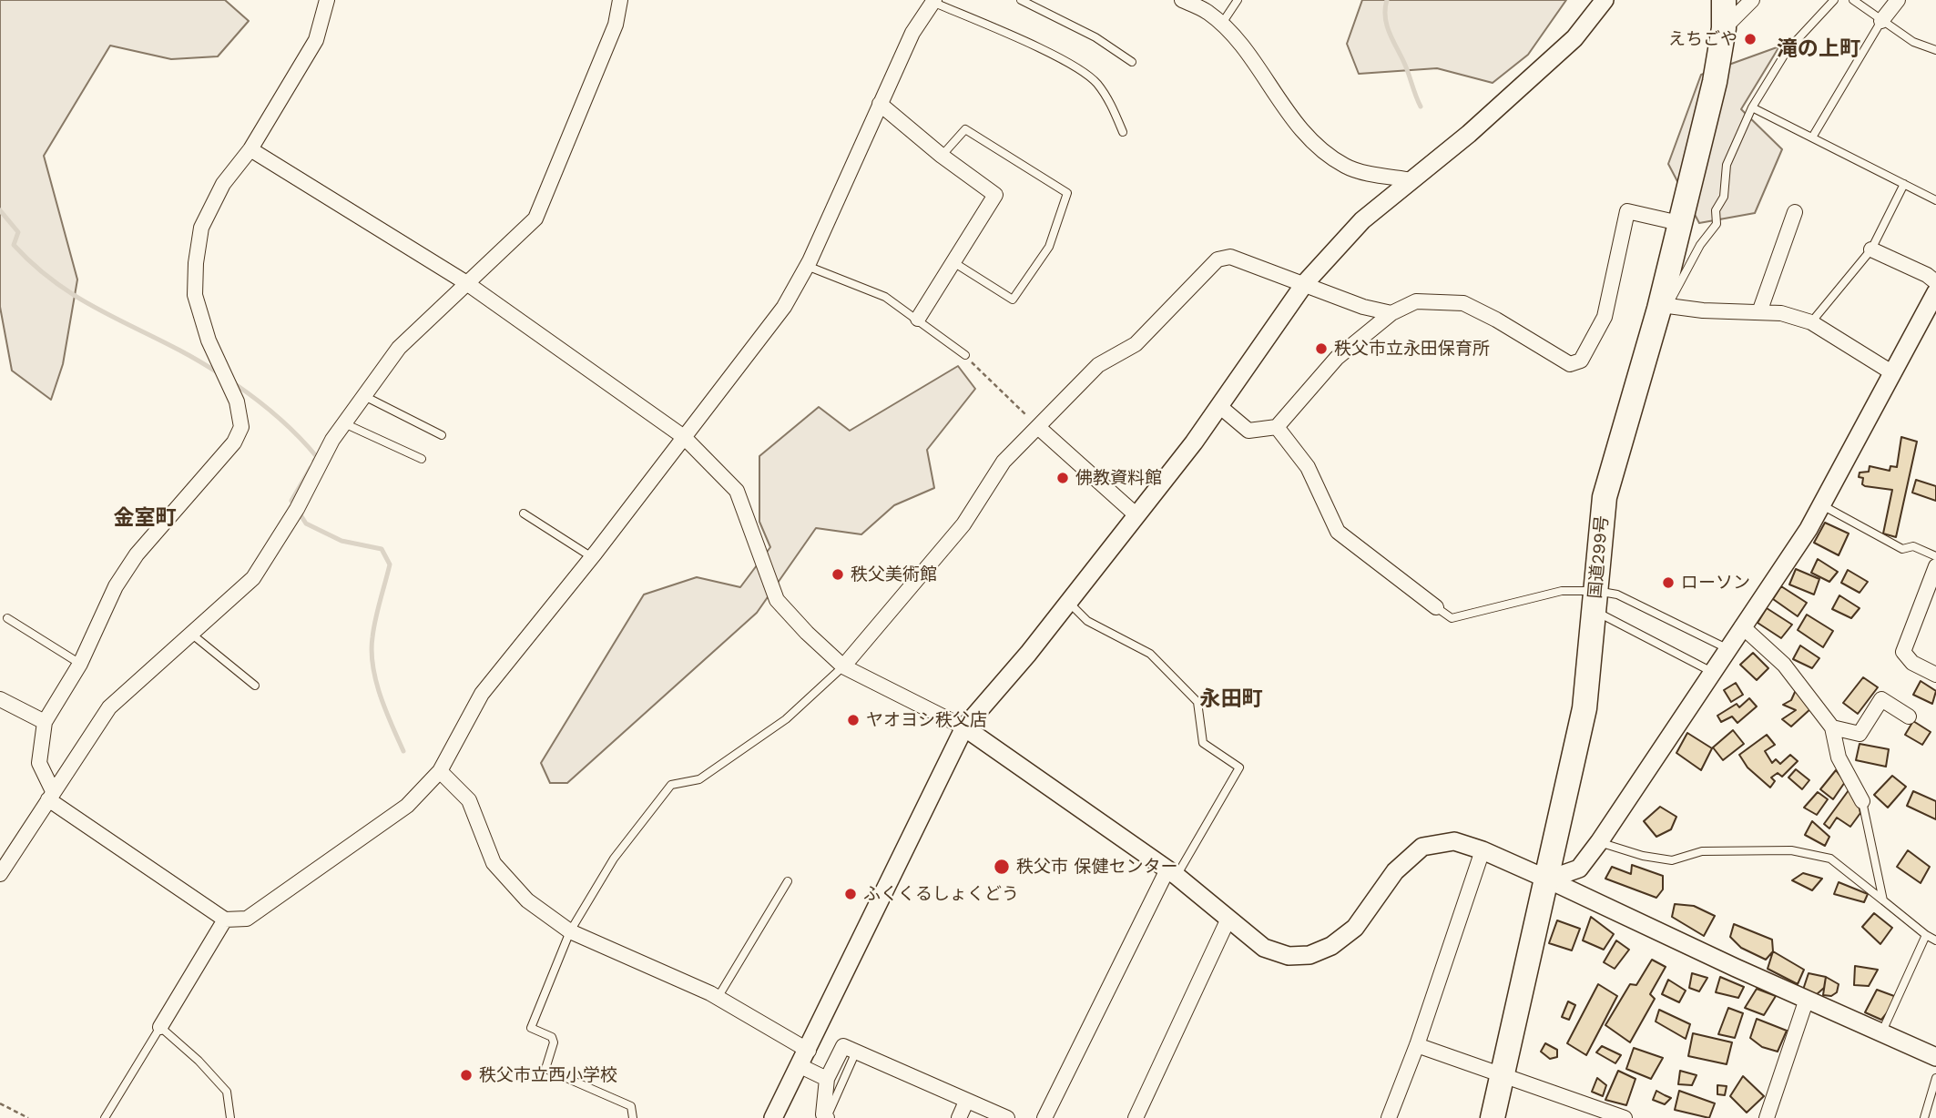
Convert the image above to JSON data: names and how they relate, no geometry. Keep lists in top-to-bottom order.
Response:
{
  "streets": {
    "highway": ["国道299号"]
  },
  "districts": ["滝の上町", "金室町", "永田町"],
  "places": [
    "えちごや",
    "秩父市立永田保育所",
    "佛教資料館",
    "秩父美術館",
    "ローソン",
    "ヤオヨシ秩父店",
    "秩父市 保健センター",
    "ふくくるしょくどう",
    "秩父市立西小学校"
  ]
}
